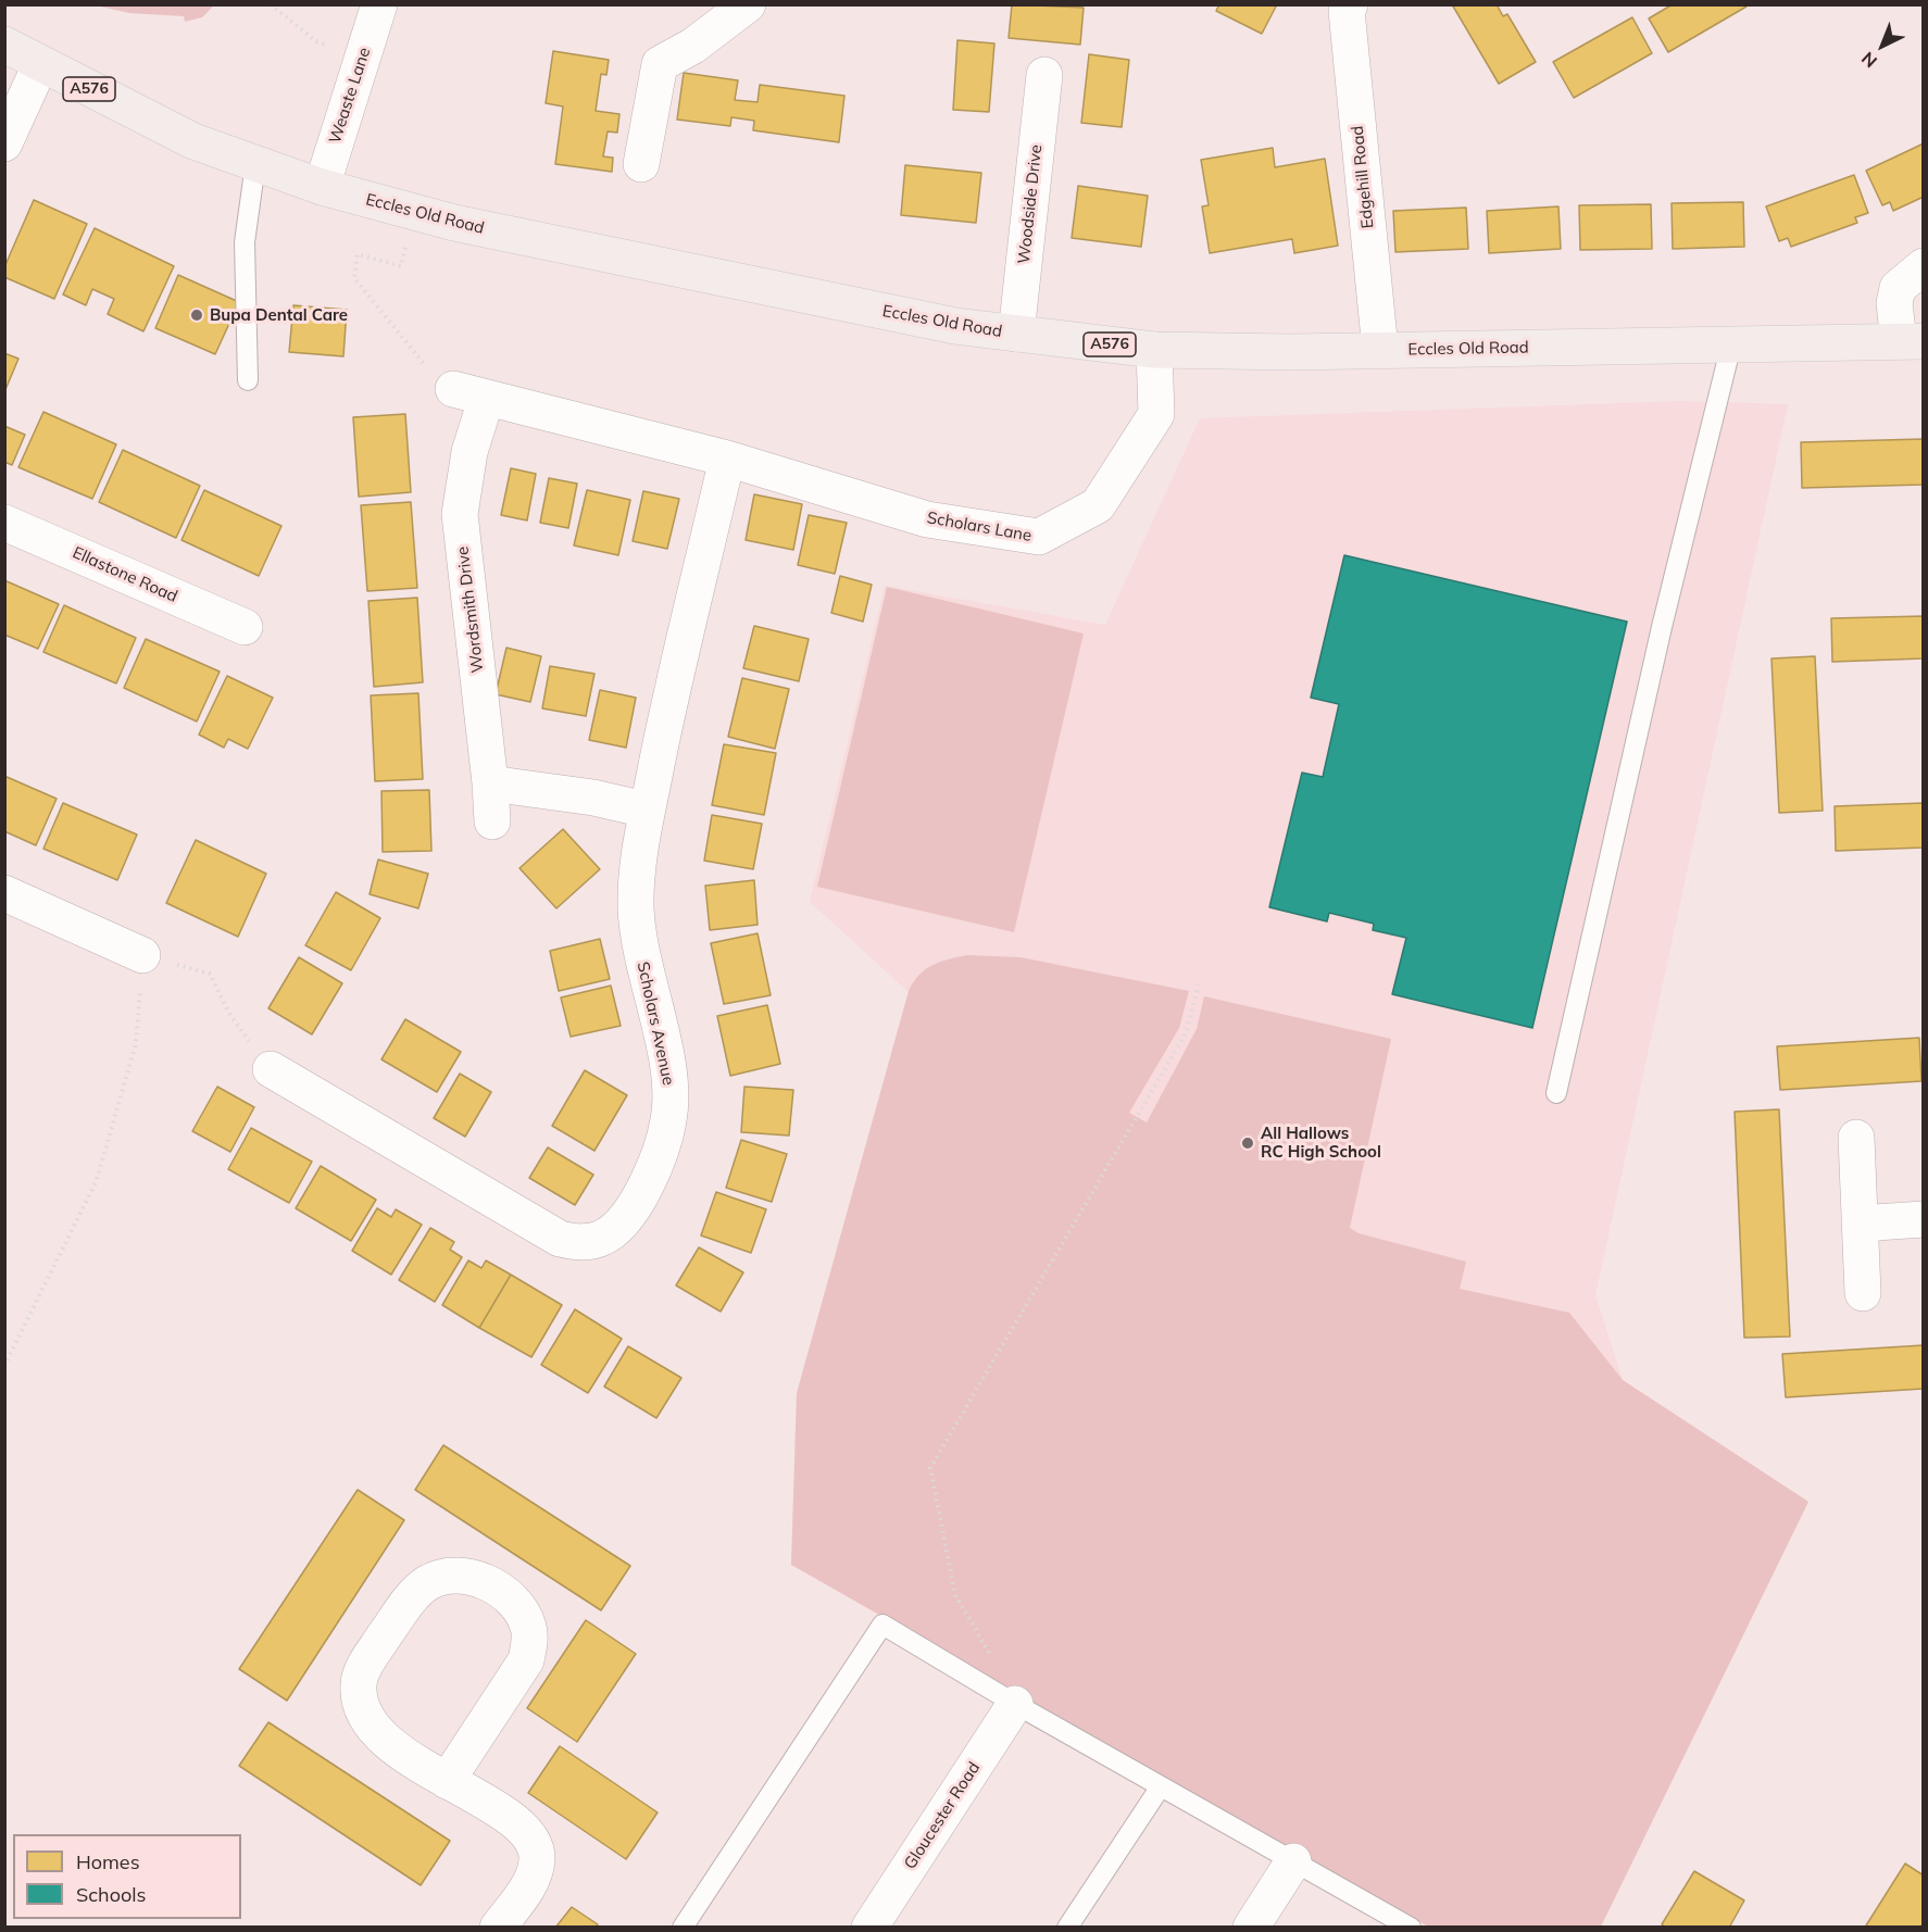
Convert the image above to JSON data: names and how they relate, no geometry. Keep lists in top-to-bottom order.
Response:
{
  "streets": {
    "main road": ["A576", "Eccles Old Road"],
    "street": [
      "Weaste Lane",
      "Edgehill Road",
      "Woodside Drive",
      "Scholars Lane",
      "Ellastone Road",
      "Wordsmith Drive",
      "Scholars Avenue",
      "Gloucester Road"
    ]
  },
  "crossings": [
    ["Weaste Lane", "Eccles Old Road"],
    ["Edgehill Road", "Eccles Old Road"],
    ["Woodside Drive", "Eccles Old Road"],
    ["Eccles Old Road", "Scholars Lane"],
    ["Scholars Lane", "Scholars Avenue"]
  ],
  "places": ["Bupa Dental Care", "All Hallows RC High School"],
  "legend": ["Homes", "Schools"],
  "north": "bottom left"
}
